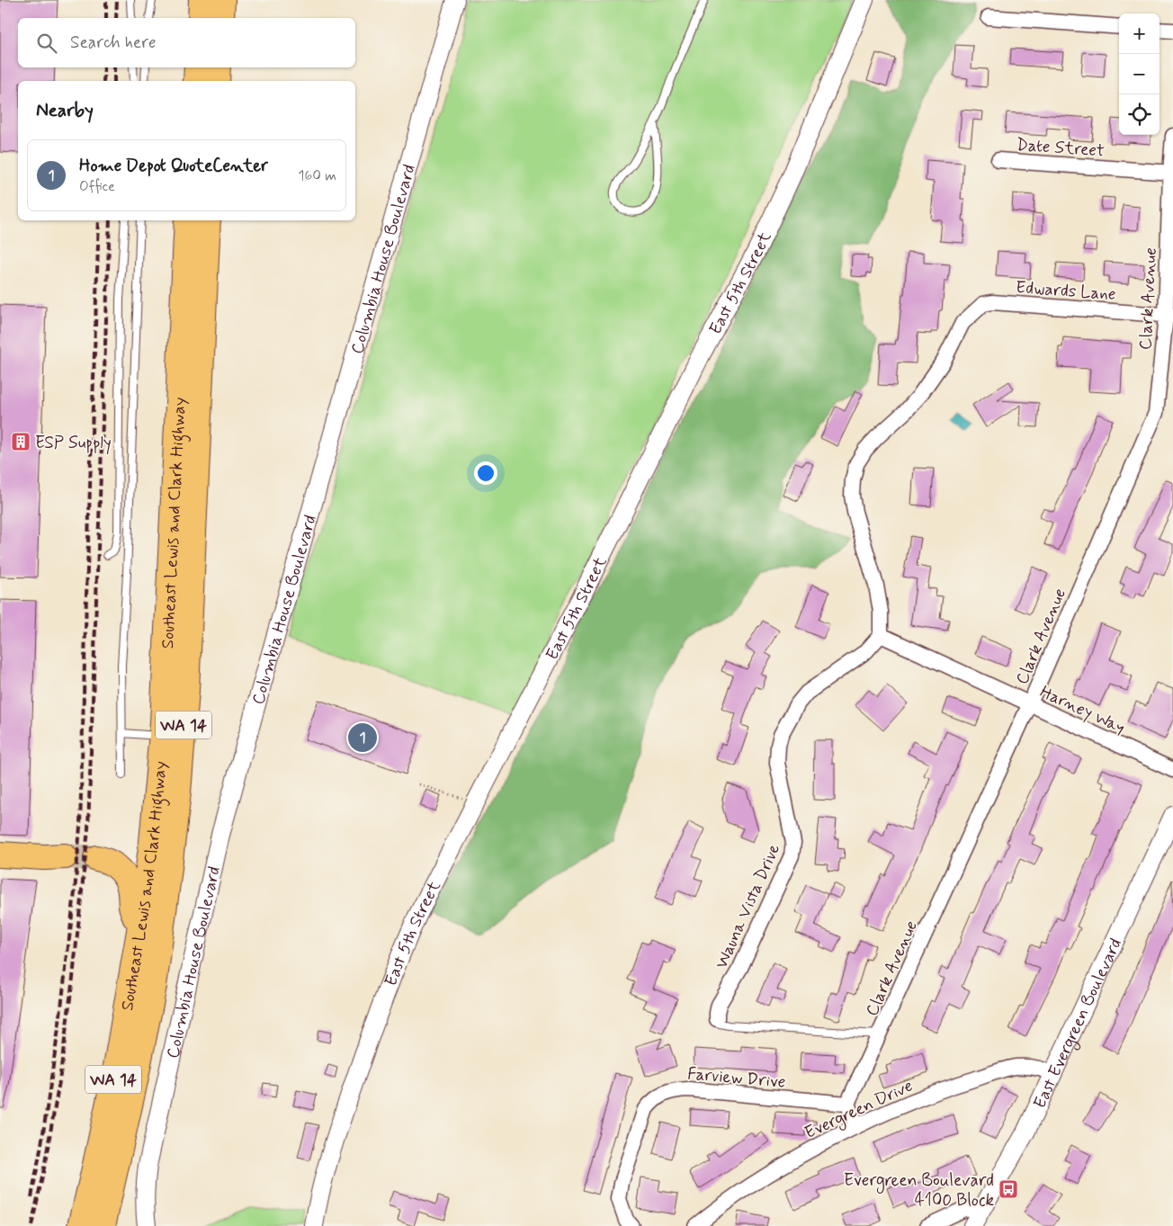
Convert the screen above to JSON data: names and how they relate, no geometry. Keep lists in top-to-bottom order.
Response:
{
  "streets": {
    "highway": ["Southeast Lewis and Clark Highway", "WA 14"],
    "street": [
      "Date Street",
      "Columbia House Boulevard",
      "East 5th Street",
      "Edwards Lane",
      "Clark Avenue",
      "Harney Way",
      "Wauna Vista Drive",
      "East Evergreen Boulevard",
      "Farview Drive",
      "Evergreen Drive"
    ]
  },
  "crossings": [
    ["Date Street", "Clark Avenue"],
    ["Edwards Lane", "Clark Avenue"],
    ["Edwards Lane", "Harney Way"],
    ["Edwards Lane", "Wauna Vista Drive"],
    ["Clark Avenue", "Harney Way"],
    ["Clark Avenue", "Farview Drive"],
    ["Harney Way", "Wauna Vista Drive"],
    ["East Evergreen Boulevard", "Evergreen Drive"]
  ],
  "places": {
    "building": ["ESP Supply"],
    "bus stop": ["Evergreen Boulevard 4100 Block"]
  },
  "page": {
    "map_buttons": ["+", "−"],
    "search": "Search here",
    "heading": "Nearby",
    "list": [
      {
        "mark": "1",
        "name": "Home Depot QuoteCenter",
        "note": "Office",
        "value": "160 m"
      }
    ],
    "pins": "1"
  }
}
